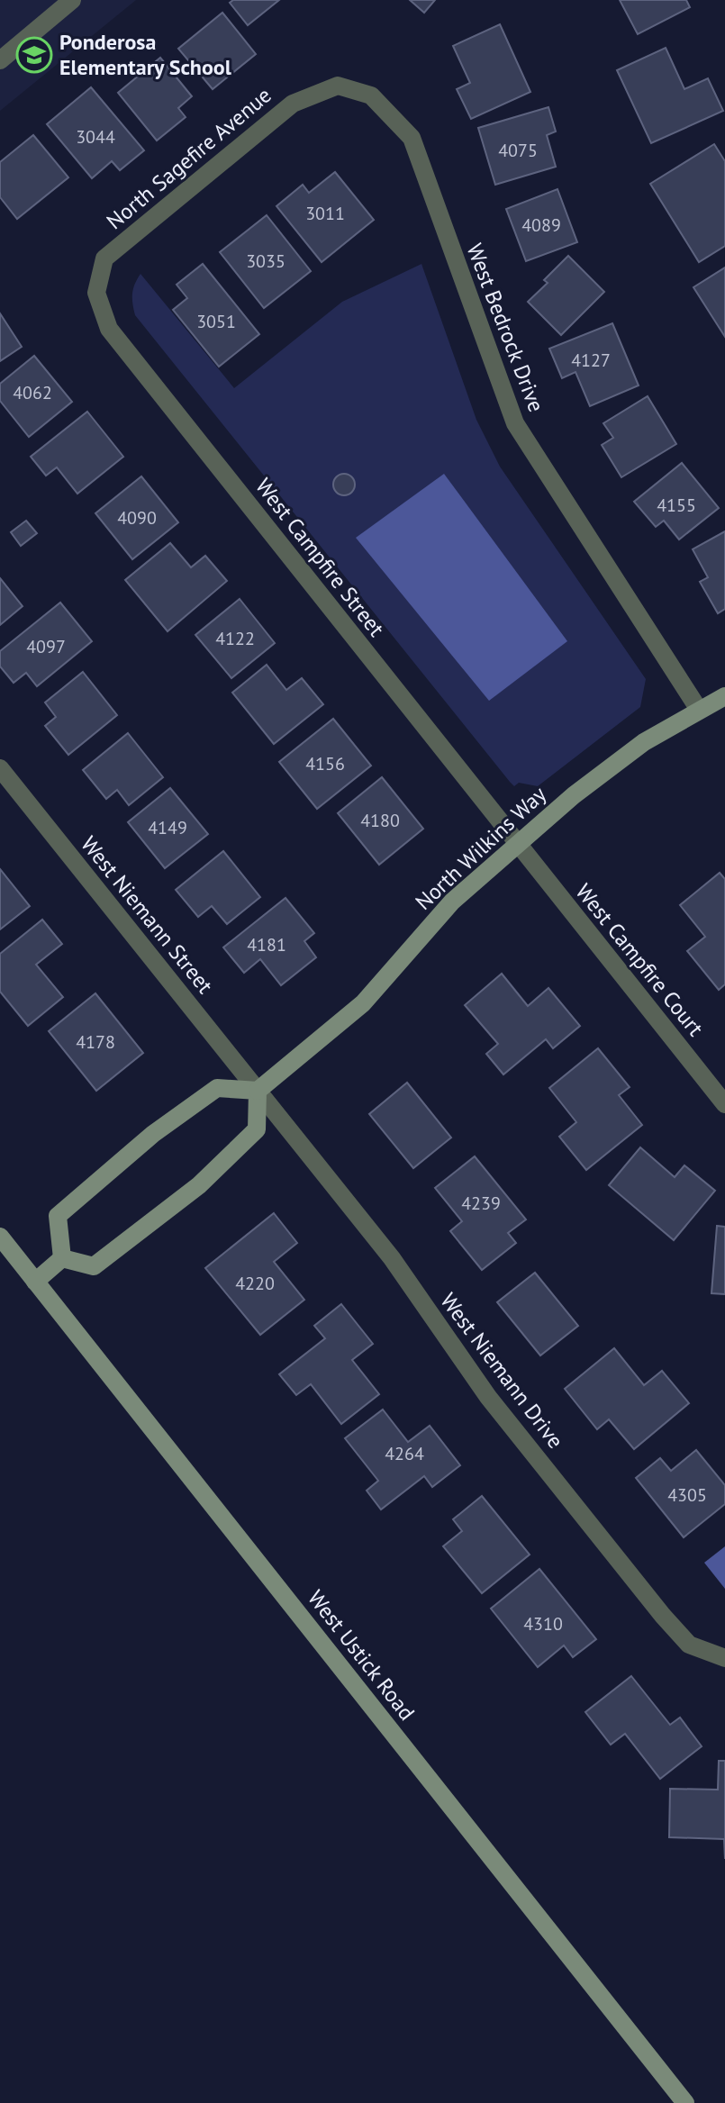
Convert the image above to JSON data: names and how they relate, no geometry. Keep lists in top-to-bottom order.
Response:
{
  "streets": {
    "street": [
      "North Sagefire Avenue",
      "West Bedrock Drive",
      "West Campfire Street",
      "North Wilkins Way",
      "West Niemann Street",
      "West Campfire Court",
      "West Niemann Drive",
      "West Ustick Road"
    ]
  },
  "crossings": [
    ["North Sagefire Avenue", "West Bedrock Drive"],
    ["North Sagefire Avenue", "West Campfire Street"],
    ["West Bedrock Drive", "North Wilkins Way"],
    ["West Campfire Street", "North Wilkins Way"],
    ["West Campfire Street", "West Campfire Court"],
    ["North Wilkins Way", "West Niemann Street"],
    ["North Wilkins Way", "West Campfire Court"],
    ["North Wilkins Way", "West Niemann Drive"],
    ["West Niemann Street", "West Niemann Drive"]
  ],
  "places": {
    "school or university": ["Ponderosa Elementary School"]
  },
  "house_numbers": [
    "3044",
    "4075",
    "3011",
    "4089",
    "3035",
    "3051",
    "4127",
    "4062",
    "4155",
    "4090",
    "4122",
    "4097",
    "4156",
    "4180",
    "4149",
    "4181",
    "4178",
    "4239",
    "4220",
    "4264",
    "4305",
    "4310"
  ]
}
